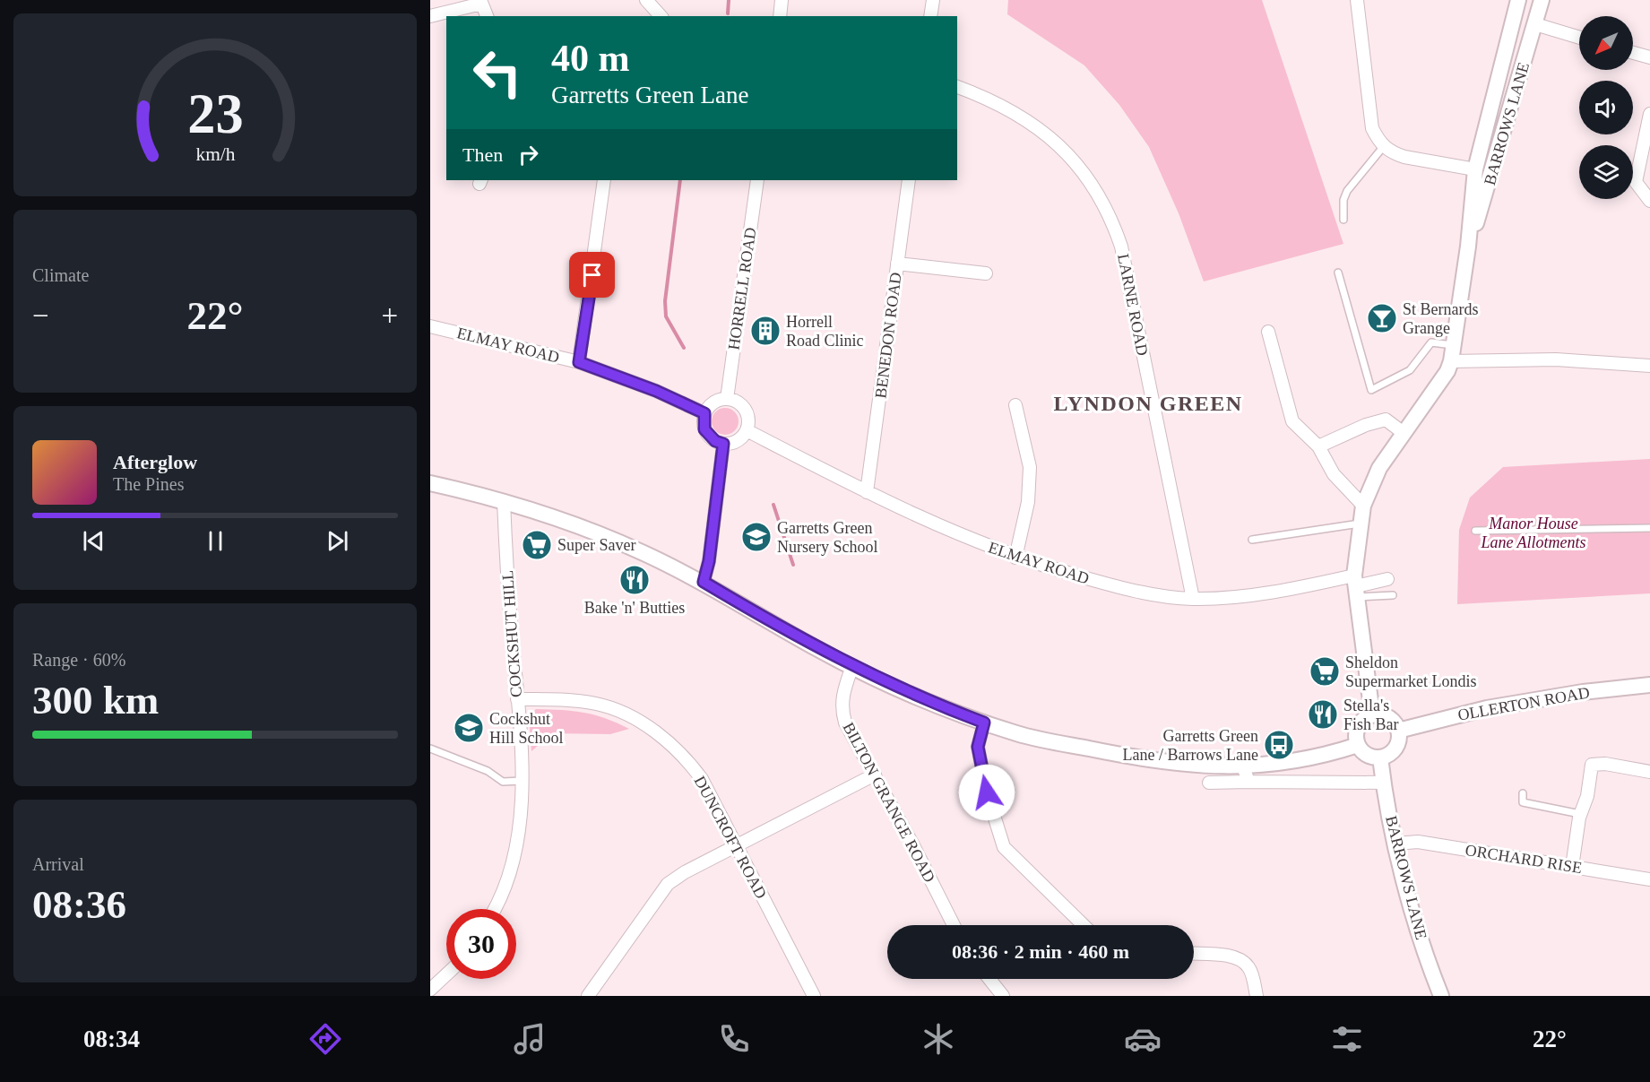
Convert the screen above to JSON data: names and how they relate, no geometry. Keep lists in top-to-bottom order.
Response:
{
  "streets": {
    "street": [
      "BARROWS LANE",
      "HORRELL ROAD",
      "LARNE ROAD",
      "BENEDON ROAD",
      "ELMAY ROAD",
      "COCKSHUT HILL",
      "OLLERTON ROAD",
      "BILTON GRANGE ROAD",
      "DUNCROFT ROAD",
      "ORCHARD RISE"
    ]
  },
  "crossings": [
    ["BARROWS LANE", "ELMAY ROAD"],
    ["BARROWS LANE", "OLLERTON ROAD"],
    ["BARROWS LANE", "ORCHARD RISE"],
    ["HORRELL ROAD", "ELMAY ROAD"],
    ["LARNE ROAD", "ELMAY ROAD"],
    ["BENEDON ROAD", "ELMAY ROAD"],
    ["COCKSHUT HILL", "DUNCROFT ROAD"]
  ],
  "districts": ["LYNDON GREEN"],
  "parks": ["Manor House Lane Allotments"],
  "places": {
    "bar": ["St Bernards Grange"],
    "building": ["Horrell Road Clinic"],
    "school or university": ["Garretts Green Nursery School", "Cockshut Hill School"],
    "supermarket": ["Super Saver", "Sheldon Supermarket Londis"],
    "restaurant": ["Bake 'n' Butties", "Stella's Fish Bar"],
    "bus stop": ["Garretts Green Lane / Barrows Lane"]
  },
  "north": "bottom left",
  "page": {
    "turn": ["40 m", "Garretts Green Lane"],
    "then": "Then",
    "tile": [
      "Climate",
      ["Range · 60%", "300 km"],
      ["Arrival", "08:36"]
    ],
    "heat": ["−", "22°", "+"],
    "song": ["Afterglow", "The Pines"],
    "limit": "30",
    "trip": "08:36 · 2 min · 460 m",
    "tabs": ["08:34", "22°"],
    "gauge": ["23", "km/h"]
  }
}
